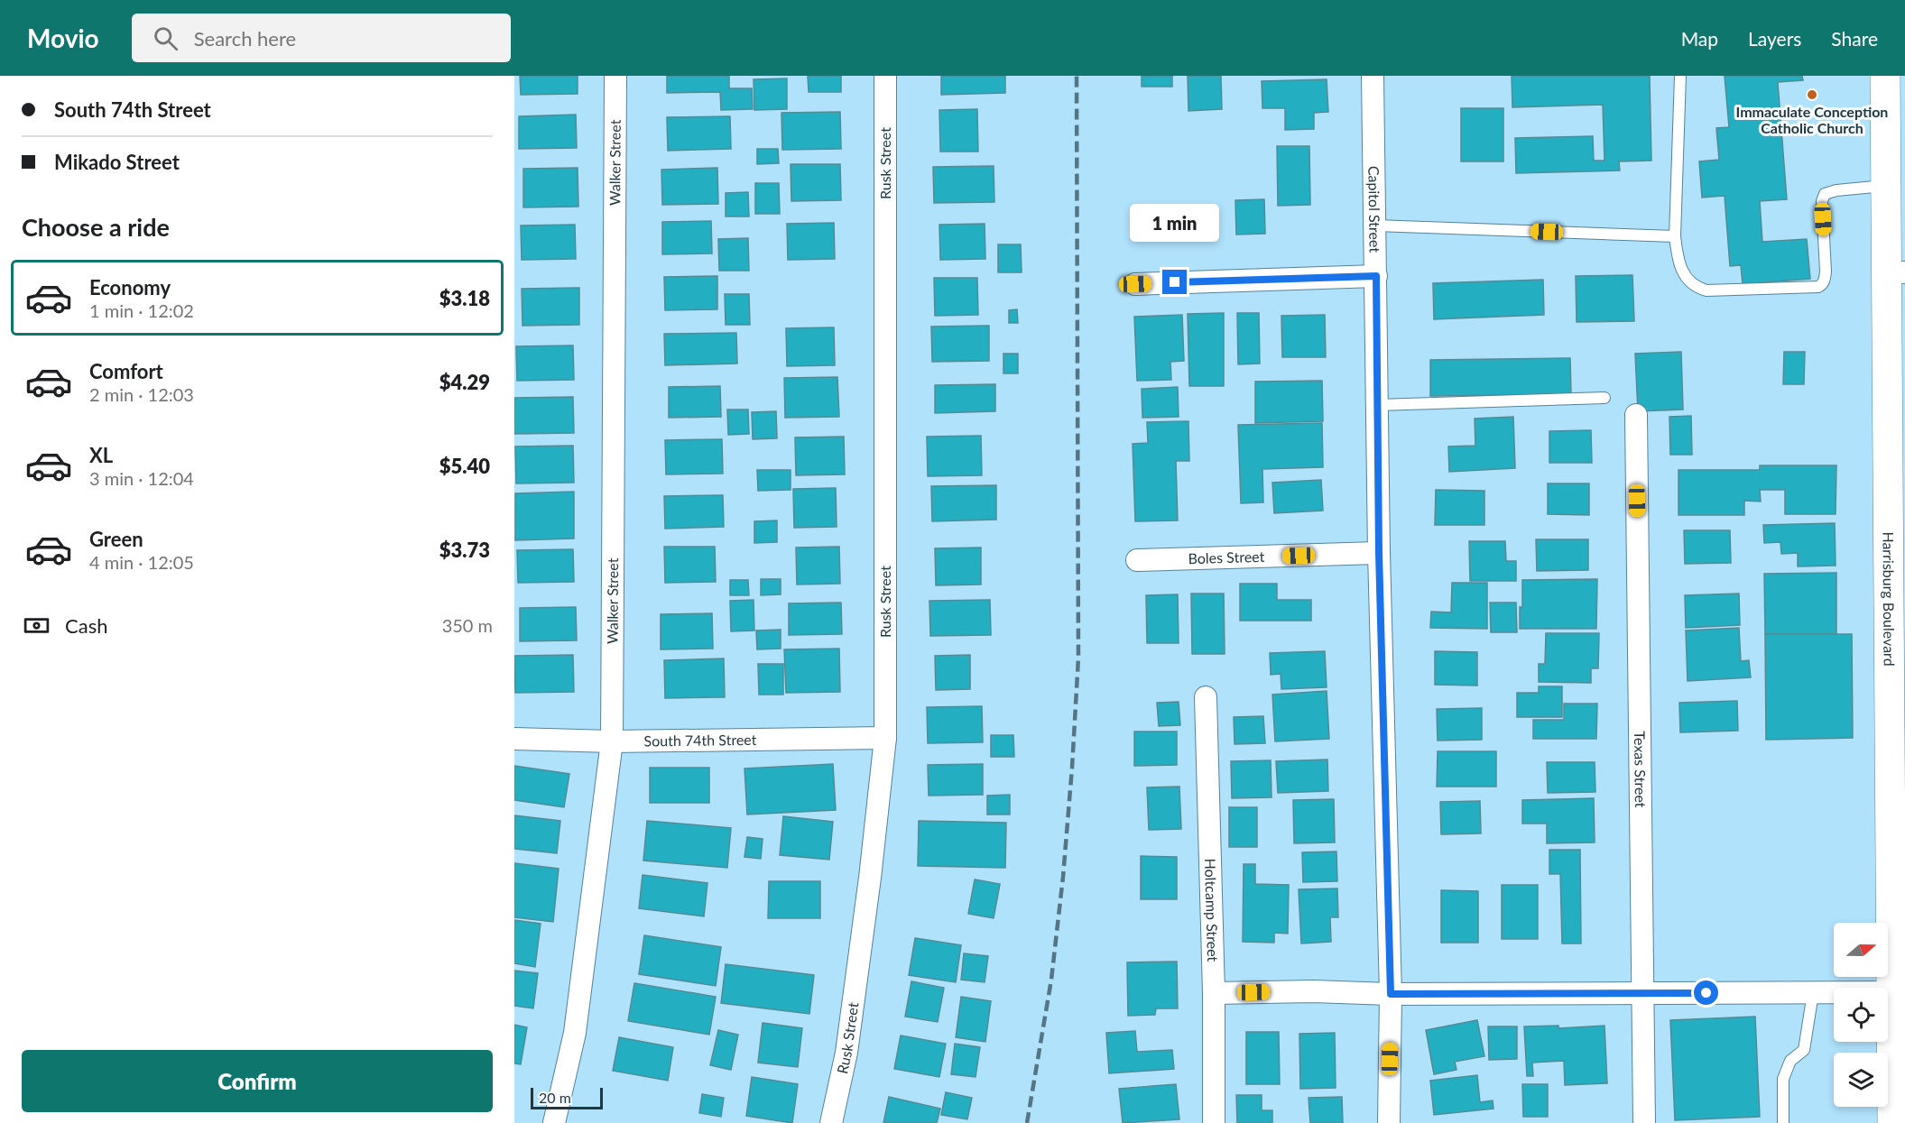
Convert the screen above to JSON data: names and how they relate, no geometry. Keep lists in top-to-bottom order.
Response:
{
  "streets": {
    "main road": ["Harrisburg Boulevard"],
    "street": [
      "Walker Street",
      "Rusk Street",
      "Capitol Street",
      "Boles Street",
      "South 74th Street",
      "Texas Street",
      "Holtcamp Street"
    ]
  },
  "crossings": [
    ["Walker Street", "South 74th Street"],
    ["Rusk Street", "South 74th Street"],
    ["Capitol Street", "Boles Street"]
  ],
  "places": ["Immaculate Conception Catholic Church"],
  "scale_bar": "20 m",
  "north": "right",
  "page": {
    "header": "Movio",
    "search": "Search here",
    "nav": ["Map", "Layers", "Share"],
    "banner": ["South 74th Street", "Mikado Street"],
    "heading": "Choose a ride",
    "bubble": "1 min",
    "list": [
      {
        "name": "Economy",
        "note": "1 min · 12:02",
        "value": "$3.18"
      },
      {
        "name": "Comfort",
        "note": "2 min · 12:03",
        "value": "$4.29"
      },
      {
        "name": "XL",
        "note": "3 min · 12:04",
        "value": "$5.40"
      },
      {
        "name": "Green",
        "note": "4 min · 12:05",
        "value": "$3.73"
      }
    ],
    "pay": ["Cash", "350 m"],
    "buttons": "Confirm",
    "scale": "20 m"
  }
}
